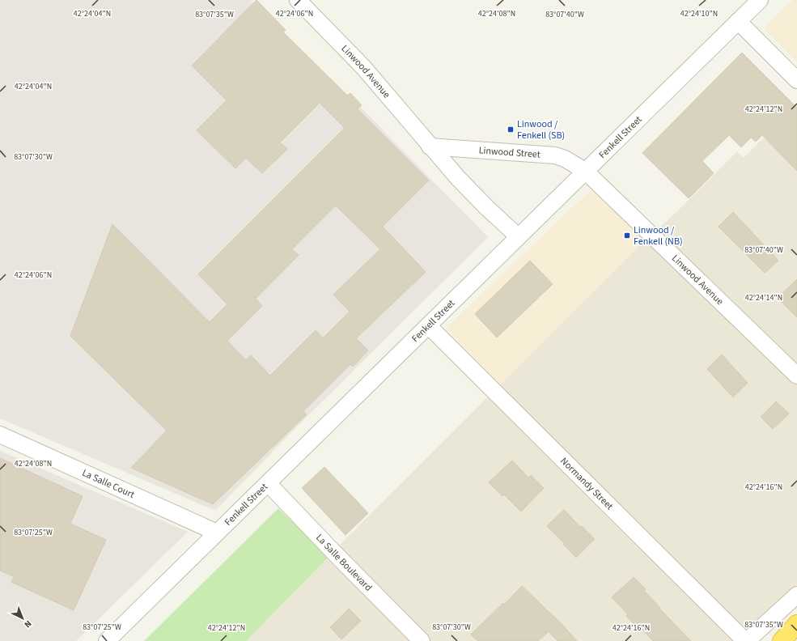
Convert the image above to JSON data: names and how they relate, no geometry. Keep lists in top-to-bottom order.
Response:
{
  "streets": {
    "street": [
      "Linwood Avenue",
      "Fenkell Street",
      "Linwood Street",
      "Normandy Street",
      "La Salle Court",
      "La Salle Boulevard"
    ]
  },
  "crossings": [
    ["Linwood Avenue", "Fenkell Street"],
    ["Linwood Avenue", "Linwood Street"],
    ["Fenkell Street", "Linwood Street"],
    ["Fenkell Street", "Normandy Street"],
    ["Fenkell Street", "La Salle Court"],
    ["Fenkell Street", "La Salle Boulevard"]
  ],
  "places": {
    "transit": ["Linwood / Fenkell (SB)", "Linwood / Fenkell (NB)"]
  },
  "north": "bottom right",
  "coordinates": [
    "42°24'04\"N",
    "42°24'06\"N",
    "42°24'08\"N",
    "42°24'10\"N",
    "83°07'35\"W",
    "83°07'40\"W",
    "42°24'12\"N",
    "83°07'30\"W",
    "42°24'14\"N",
    "42°24'16\"N",
    "83°07'25\"W"
  ]
}
